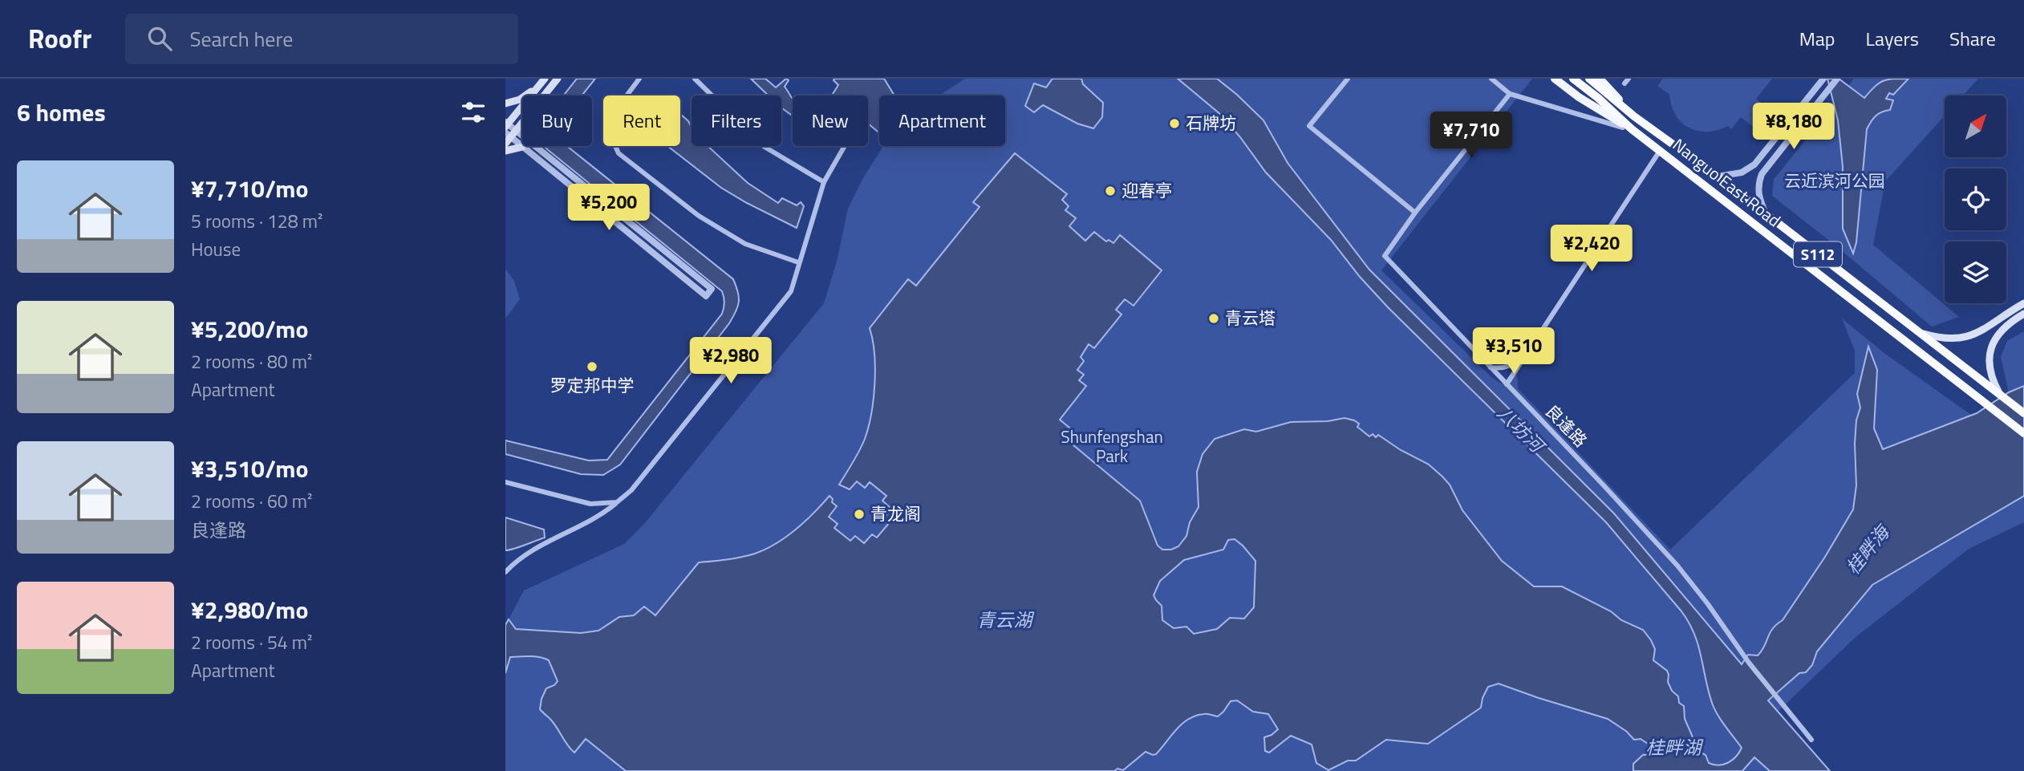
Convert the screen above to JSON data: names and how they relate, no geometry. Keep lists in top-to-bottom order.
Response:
{
  "streets": {
    "highway": ["Nanguo East Road", "S112"],
    "street": ["良逢路"]
  },
  "crossings": [
    ["Nanguo East Road", "S112"]
  ],
  "water": [
    "八坊河",
    "桂畔海",
    "青云湖",
    "桂畔湖"
  ],
  "parks": ["云近滨河公园", "Shunfengshan Park"],
  "places": [
    "石牌坊",
    "迎春亭",
    "青云塔",
    "罗定邦中学",
    "青龙阁"
  ],
  "north": "top right",
  "page": {
    "header": "Roofr",
    "search": "Search here",
    "nav": ["Map", "Layers", "Share"],
    "heading": "6 homes",
    "chip": [
      "Buy",
      "Rent",
      "Filters",
      "New",
      "Apartment"
    ],
    "price": [
      "¥8,180",
      "¥7,710",
      "¥5,200",
      "¥2,420",
      "¥3,510",
      "¥2,980"
    ],
    "list": [
      {
        "name": "¥7,710/mo",
        "note": "5 rooms · 128 m² · House"
      },
      {
        "name": "¥5,200/mo",
        "note": "2 rooms · 80 m² · Apartment"
      },
      {
        "name": "¥3,510/mo",
        "note": "2 rooms · 60 m² · 良逢路"
      },
      {
        "name": "¥2,980/mo",
        "note": "2 rooms · 54 m² · Apartment"
      }
    ]
  }
}
